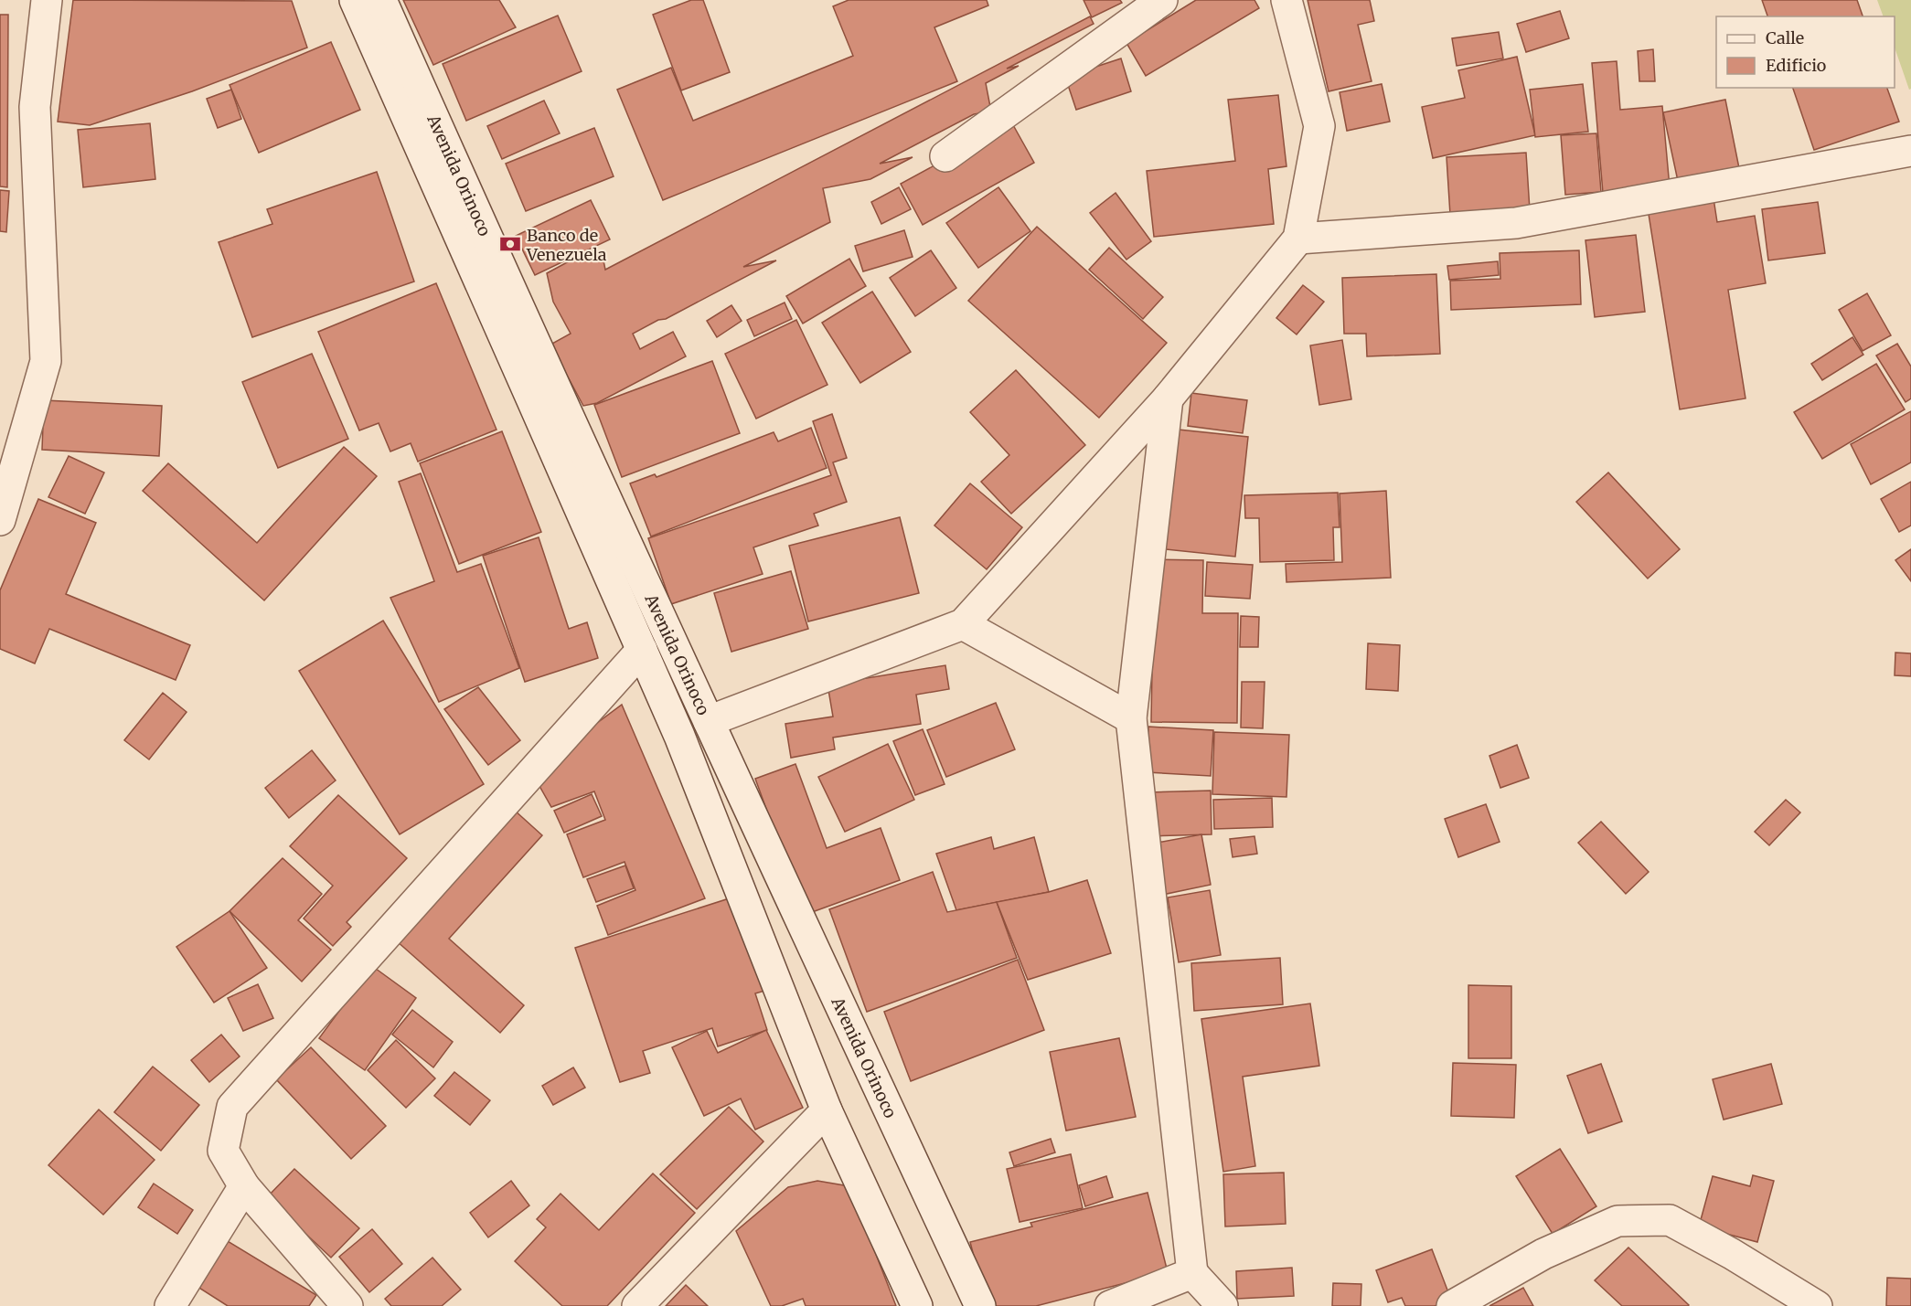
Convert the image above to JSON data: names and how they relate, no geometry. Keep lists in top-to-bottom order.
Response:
{
  "streets": {
    "street": ["Avenida Orinoco"]
  },
  "places": {
    "bank": ["Banco de Venezuela"]
  },
  "legend": ["Calle", "Edificio"]
}
